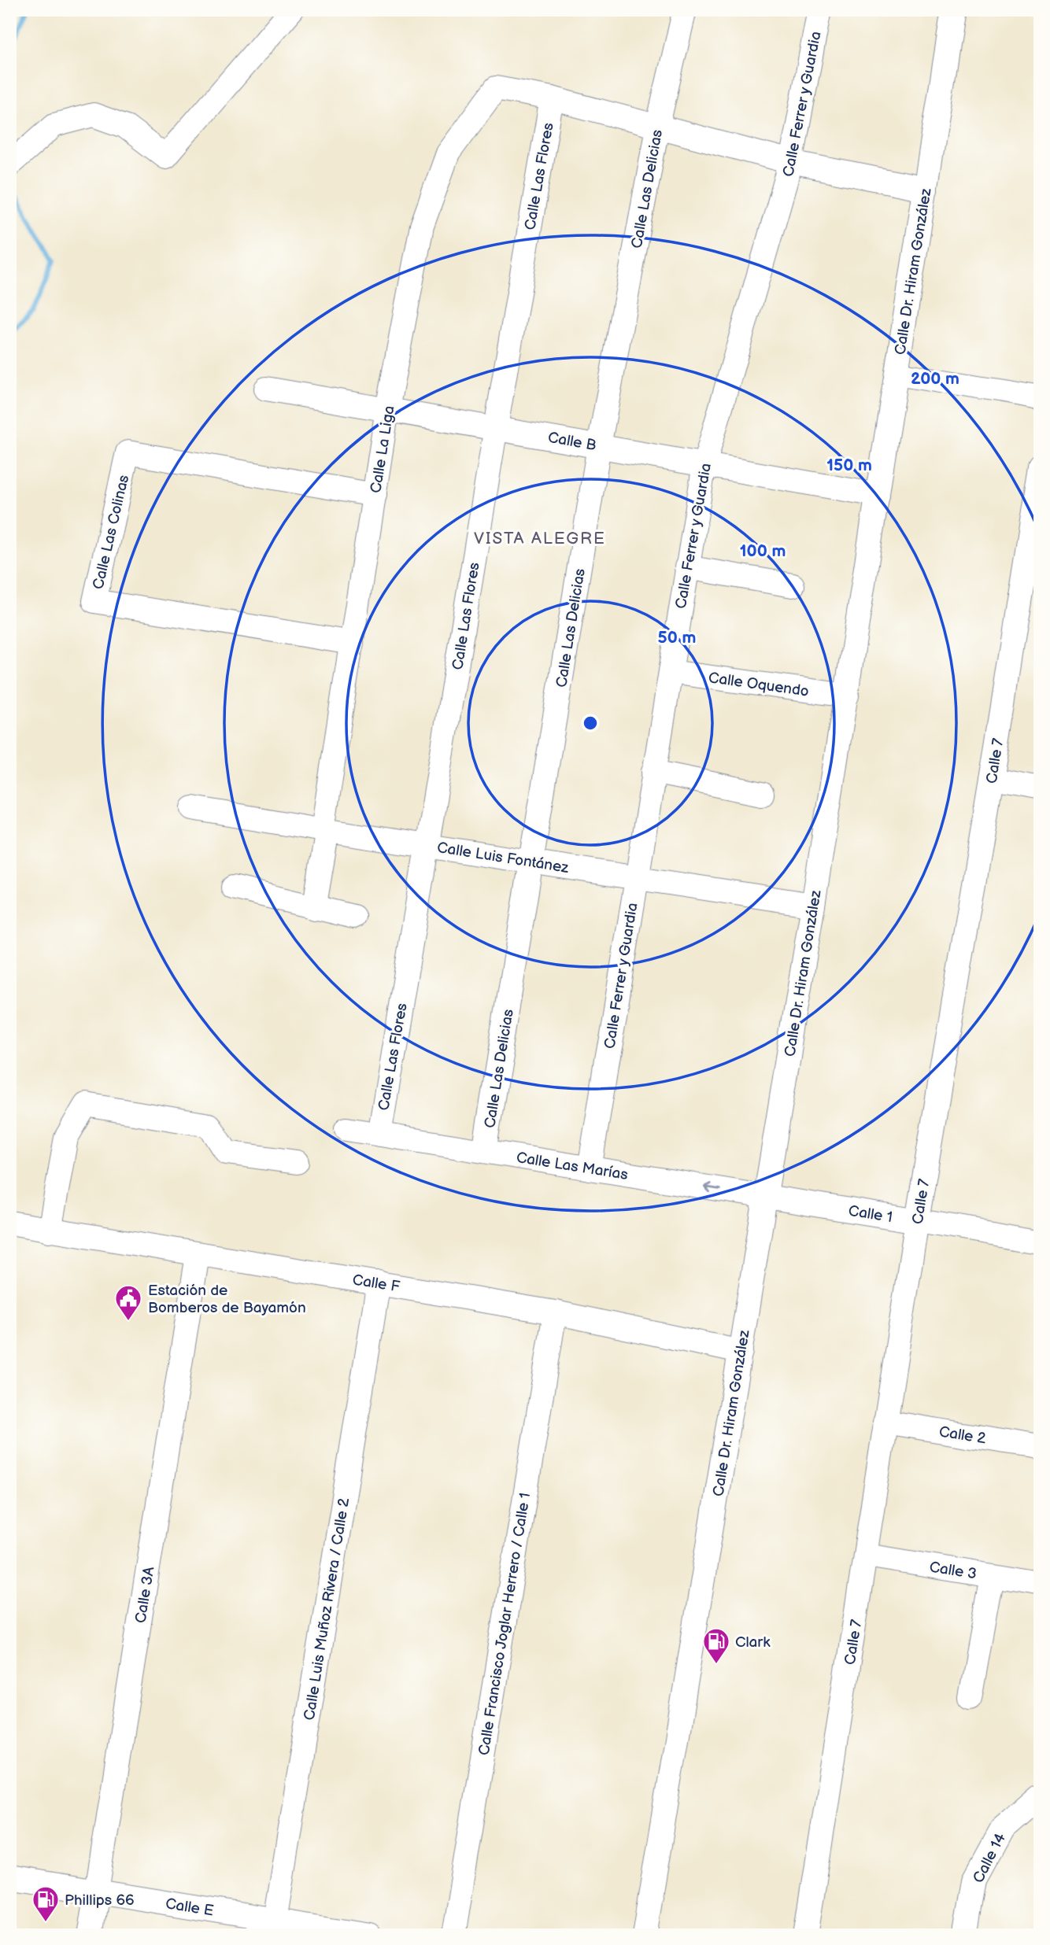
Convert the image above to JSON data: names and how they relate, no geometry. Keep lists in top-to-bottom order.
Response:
{
  "streets": {
    "street": [
      "Calle Ferrer y Guardia",
      "Calle Las Flores",
      "Calle Las Delicias",
      "Calle Dr. Hiram González",
      "Calle B",
      "Calle La Liga",
      "Calle Las Colinas",
      "Calle Oquendo",
      "Calle 7",
      "Calle Luis Fontánez",
      "Calle Las Marías",
      "Calle 1",
      "Calle F",
      "Calle 2",
      "Calle 3",
      "Calle 3A",
      "Calle Luis Muñoz Rivera / Calle 2",
      "Calle Francisco Joglar Herrero / Calle 1",
      "Calle 14",
      "Calle E"
    ]
  },
  "crossings": [
    ["Calle Ferrer y Guardia", "Calle B"],
    ["Calle Ferrer y Guardia", "Calle Oquendo"],
    ["Calle Ferrer y Guardia", "Calle Luis Fontánez"],
    ["Calle Ferrer y Guardia", "Calle Las Marías"],
    ["Calle Las Flores", "Calle B"],
    ["Calle Las Flores", "Calle La Liga"],
    ["Calle Las Flores", "Calle Luis Fontánez"],
    ["Calle Las Flores", "Calle Las Marías"],
    ["Calle Las Delicias", "Calle B"],
    ["Calle Las Delicias", "Calle Luis Fontánez"],
    ["Calle Las Delicias", "Calle Las Marías"],
    ["Calle Dr. Hiram González", "Calle B"],
    ["Calle Dr. Hiram González", "Calle Oquendo"],
    ["Calle Dr. Hiram González", "Calle Luis Fontánez"],
    ["Calle Dr. Hiram González", "Calle Las Marías"],
    ["Calle Dr. Hiram González", "Calle 1"],
    ["Calle Dr. Hiram González", "Calle F"],
    ["Calle B", "Calle La Liga"],
    ["Calle La Liga", "Calle Las Colinas"],
    ["Calle La Liga", "Calle Luis Fontánez"],
    ["Calle 7", "Calle 1"],
    ["Calle 7", "Calle 2"],
    ["Calle 7", "Calle 3"],
    ["Calle Las Marías", "Calle 1"],
    ["Calle F", "Calle 3A"],
    ["Calle F", "Calle Luis Muñoz Rivera / Calle 2"],
    ["Calle F", "Calle Francisco Joglar Herrero / Calle 1"],
    ["Calle 3A", "Calle E"],
    ["Calle Luis Muñoz Rivera / Calle 2", "Calle E"]
  ],
  "one_way": ["Calle Las Marías"],
  "districts": ["VISTA ALEGRE"],
  "places": {
    "public building": ["Estación de Bomberos de Bayamón"],
    "fuel station": ["Clark", "Phillips 66"]
  },
  "rings": [
    "200 m",
    "150 m",
    "100 m",
    "50 m"
  ]
}
